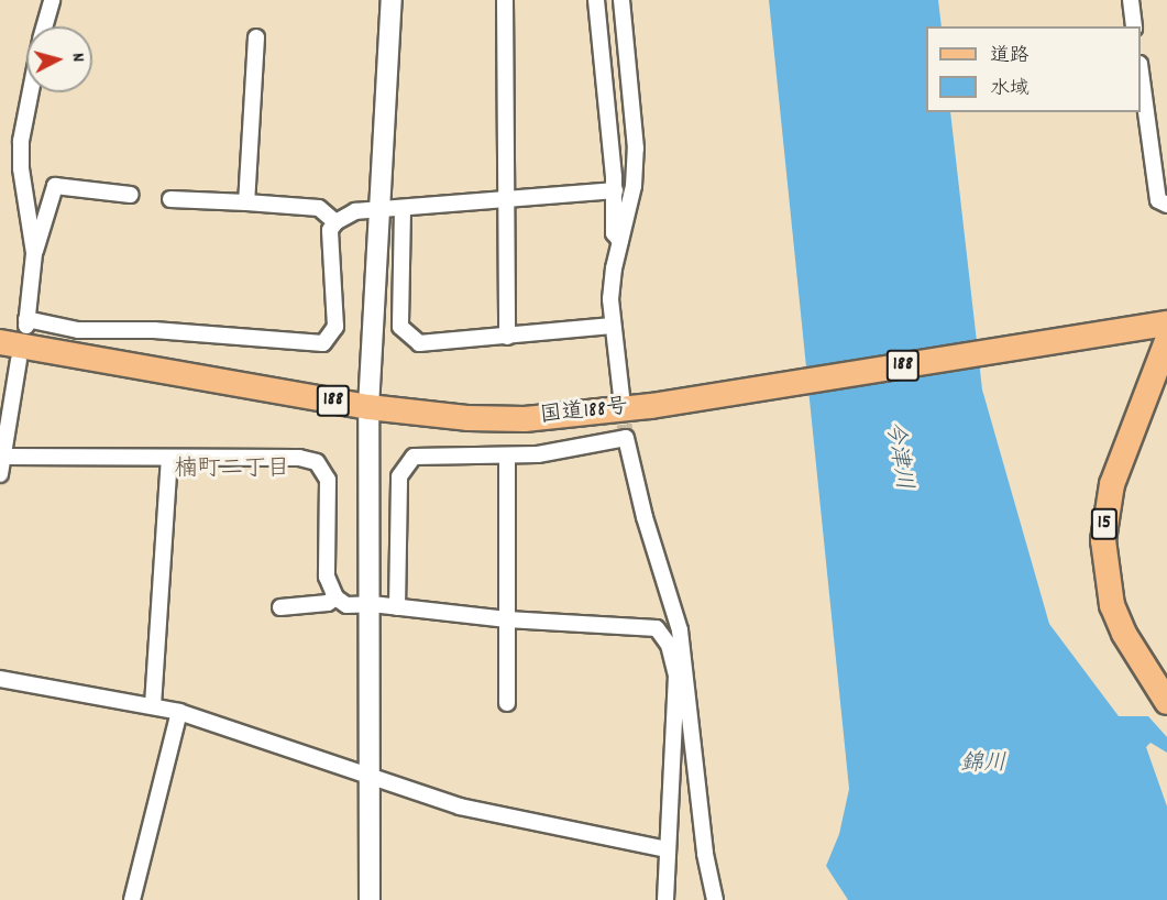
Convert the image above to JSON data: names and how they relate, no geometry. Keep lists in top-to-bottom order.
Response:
{
  "streets": {
    "main road": ["188", "国道188号", "15"]
  },
  "districts": ["楠町二丁目"],
  "water": ["今津川", "錦川"],
  "legend": ["道路", "水域"],
  "north": "right"
}
